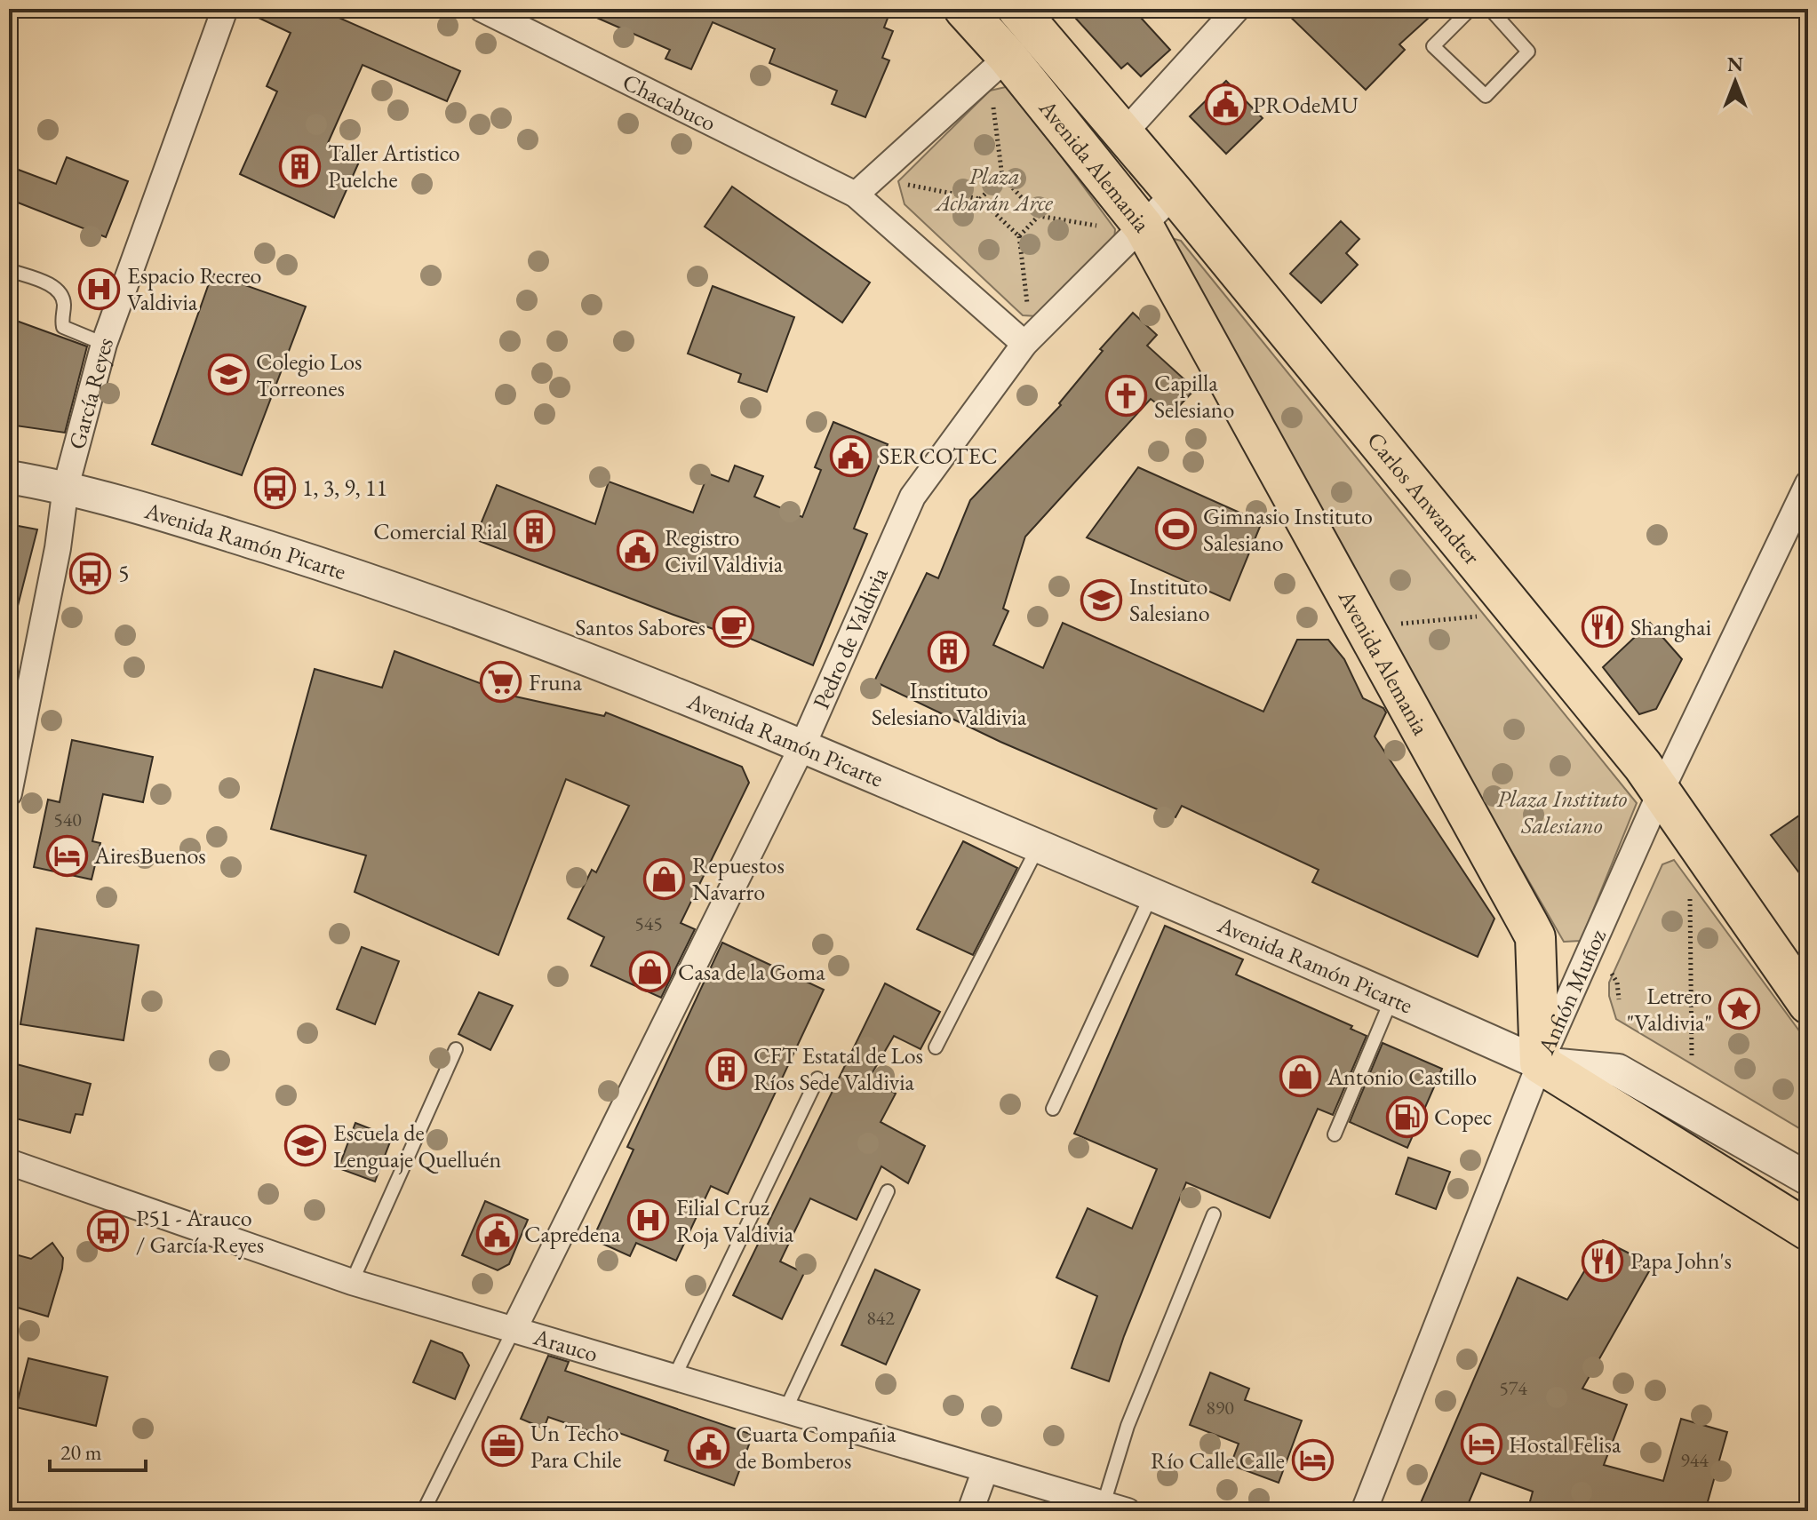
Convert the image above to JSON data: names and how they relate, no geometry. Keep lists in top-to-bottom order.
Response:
{
  "streets": {
    "main road": ["Avenida Alemania", "Carlos Anwandter", "Avenida Ramón Picarte"],
    "street": [
      "Chacabuco",
      "García Reyes",
      "Pedro de Valdivia",
      "Anfión Muñoz",
      "Arauco"
    ]
  },
  "crossings": [
    ["Chacabuco", "Pedro de Valdivia"],
    ["Avenida Alemania", "Avenida Ramón Picarte"],
    ["Avenida Alemania", "Pedro de Valdivia"],
    ["Avenida Alemania", "Anfión Muñoz"],
    ["García Reyes", "Avenida Ramón Picarte"],
    ["Carlos Anwandter", "Pedro de Valdivia"],
    ["Carlos Anwandter", "Anfión Muñoz"],
    ["Avenida Ramón Picarte", "Pedro de Valdivia"],
    ["Avenida Ramón Picarte", "Anfión Muñoz"],
    ["Pedro de Valdivia", "Arauco"]
  ],
  "parks": ["Plaza Acharán Arce", "Plaza Instituto Salesiano"],
  "places": {
    "public building": [
      "PROdeMU",
      "SERCOTEC",
      "Registro Civil Valdivia",
      "Capredena",
      "Cuarta Compañia de Bomberos"
    ],
    "building": [
      "Taller Artistico Puelche",
      "Comercial Rial",
      "Instituto Selesiano Valdivia",
      "CFT Estatal de Los Ríos Sede Valdivia"
    ],
    "hospital": ["Espacio Recreo Valdivia", "Filial Cruz Roja Valdivia"],
    "school or university": ["Colegio Los Torreones", "Instituto Salesiano", "Escuela de Lenguaje Quelluén"],
    "church": ["Capilla Selesiano"],
    "bus stop": ["1, 3, 9, 11", "5", "P51 - Arauco / García Reyes"],
    "sports": ["Gimnasio Instituto Salesiano"],
    "cafe": ["Santos Sabores"],
    "restaurant": ["Shanghai", "Papa John's"],
    "supermarket": ["Fruna"],
    "hotel": ["AiresBuenos", "Hostal Felisa", "Río Calle Calle"],
    "shop": ["Repuestos Navarro", "Casa de la Goma", "Antonio Castillo"],
    "place": ["Letrero \"Valdivia\""],
    "fuel station": ["Copec"],
    "office": ["Un Techo Para Chile"]
  },
  "house_numbers": [
    "540",
    "545",
    "842",
    "574",
    "890",
    "944"
  ],
  "scale_bar": "20 m",
  "north": "top"
}
